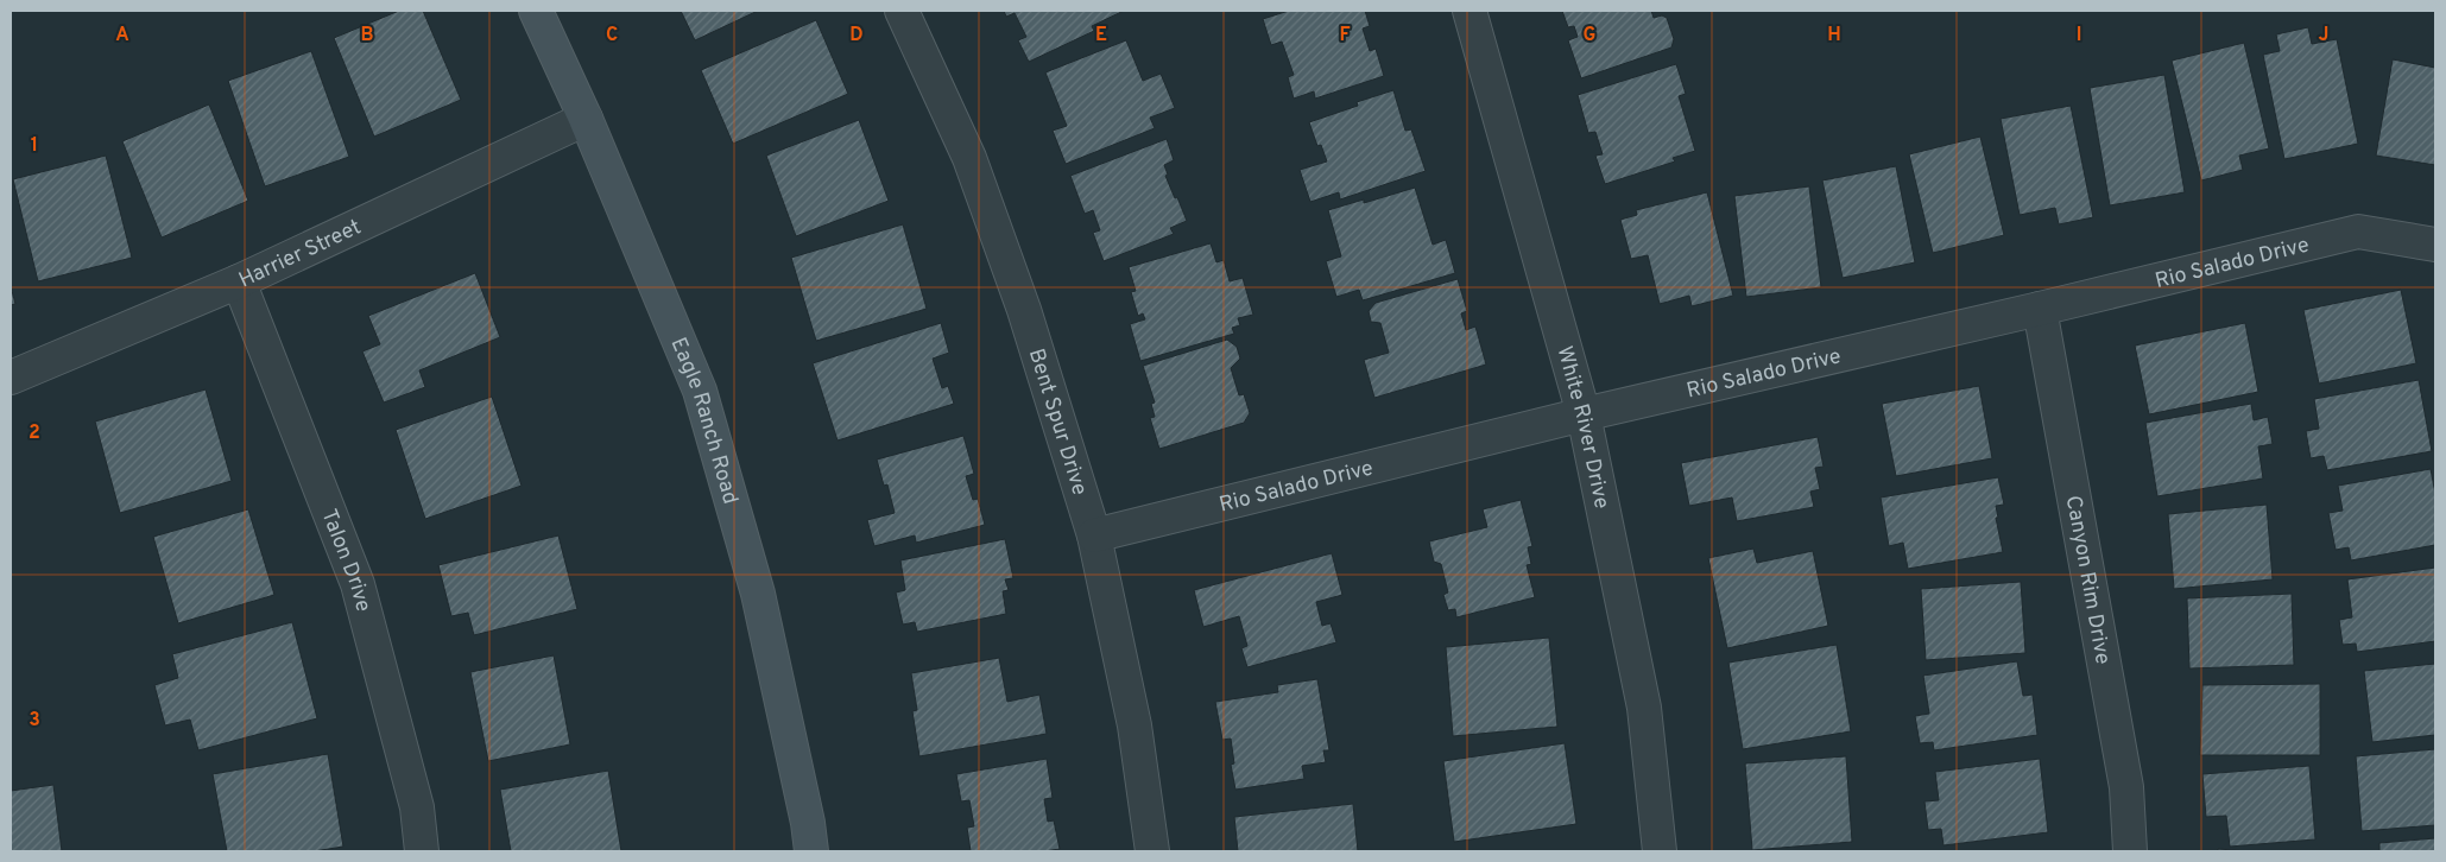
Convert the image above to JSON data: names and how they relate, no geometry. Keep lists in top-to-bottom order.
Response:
{
  "streets": {
    "street": [
      "Harrier Street",
      "Rio Salado Drive",
      "Eagle Ranch Road",
      "Bent Spur Drive",
      "White River Drive",
      "Talon Drive",
      "Canyon Rim Drive"
    ]
  },
  "crossings": [
    ["Harrier Street", "Eagle Ranch Road"],
    ["Harrier Street", "Talon Drive"],
    ["Rio Salado Drive", "Bent Spur Drive"],
    ["Rio Salado Drive", "White River Drive"],
    ["Rio Salado Drive", "Canyon Rim Drive"]
  ],
  "grid": {
    "columns": [
      "A",
      "B",
      "C",
      "D",
      "E",
      "F",
      "G",
      "H",
      "I",
      "J"
    ],
    "rows": ["1", "2", "3"]
  }
}
